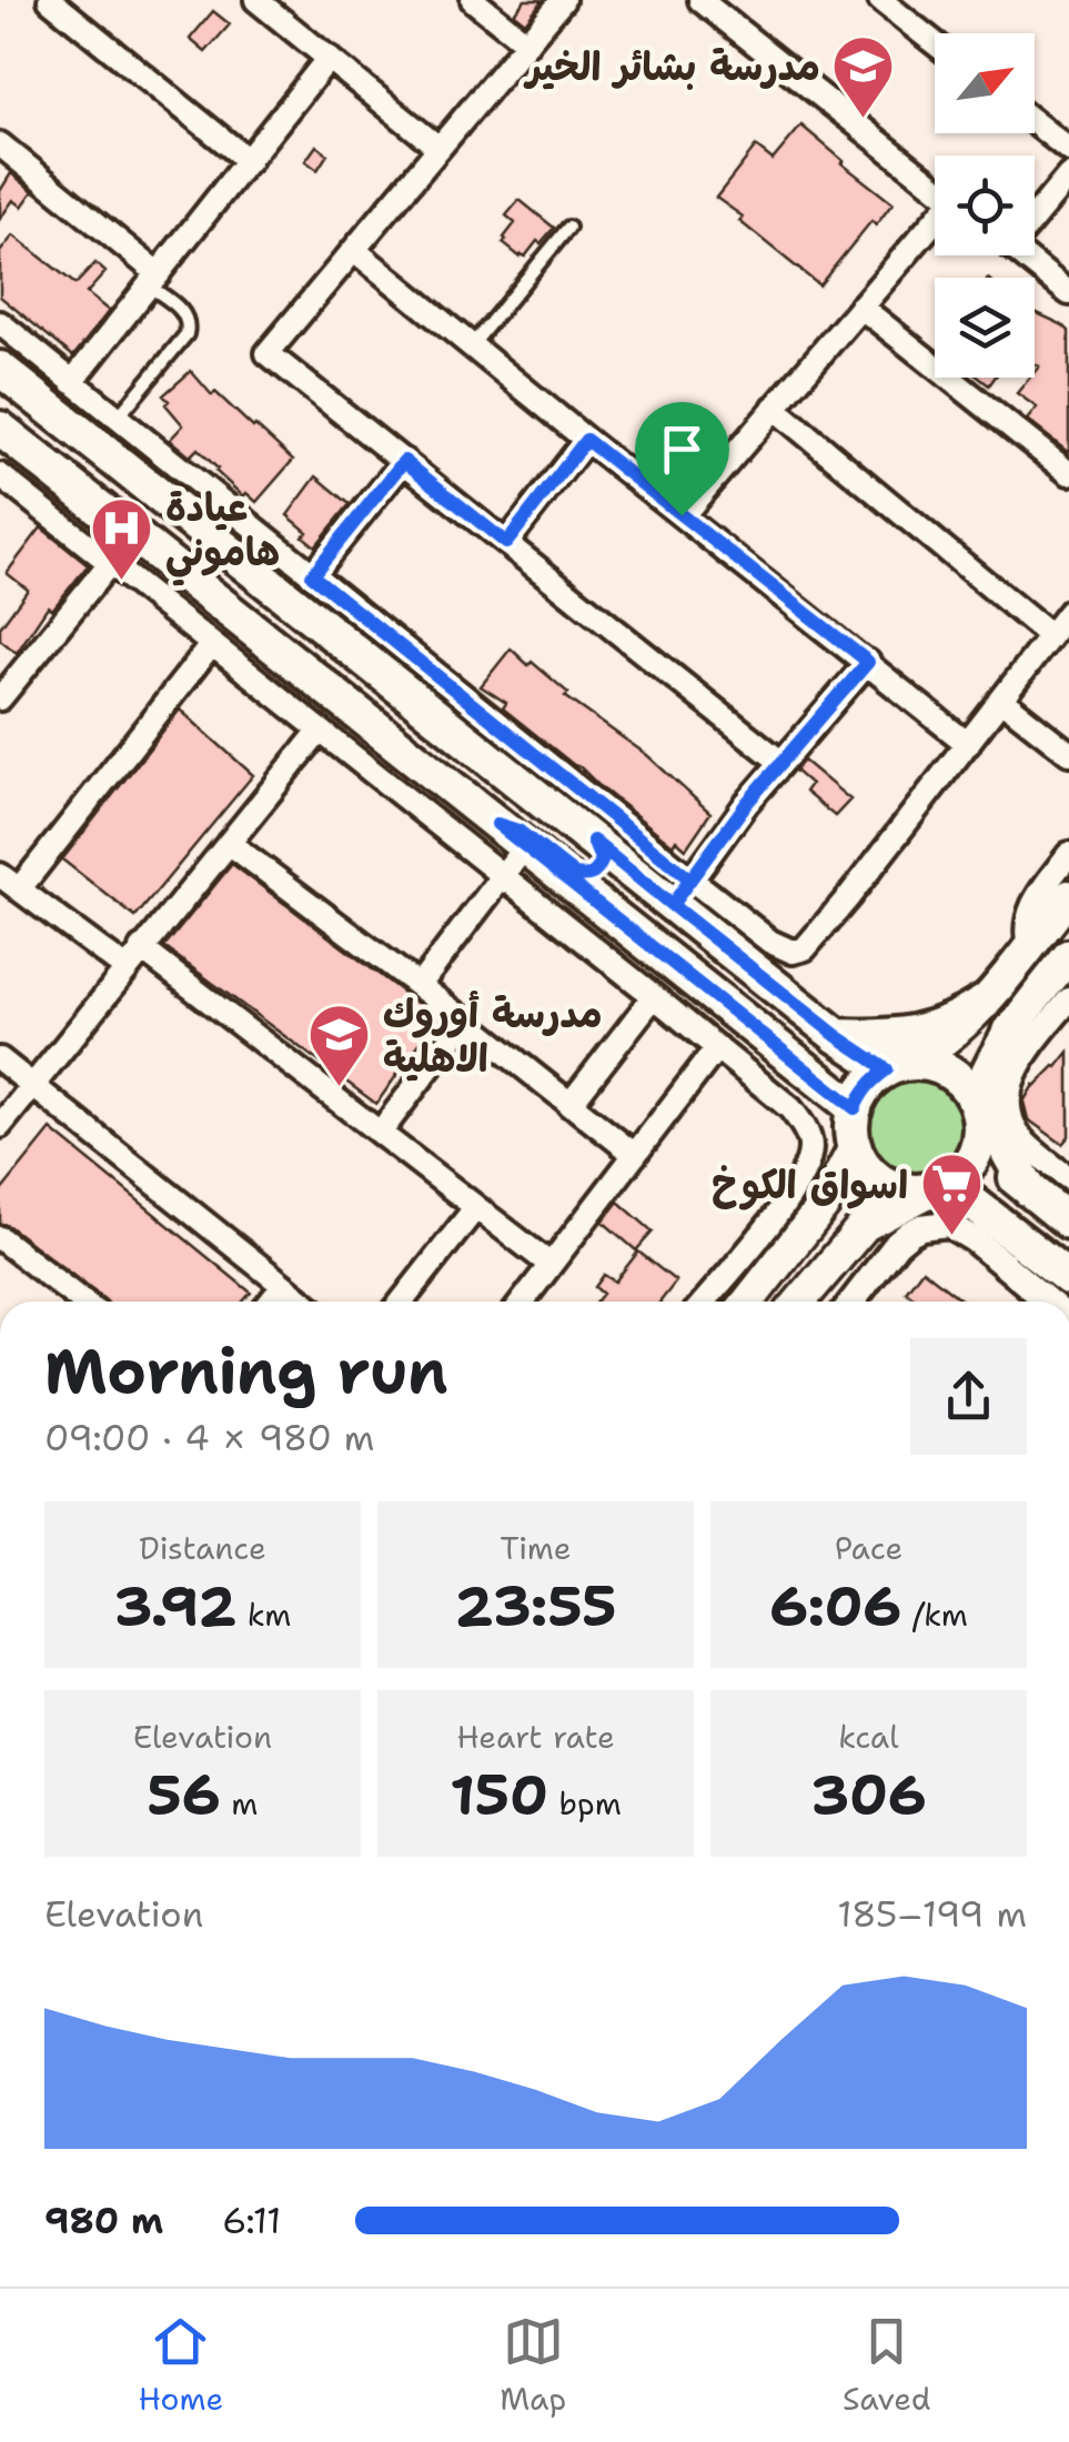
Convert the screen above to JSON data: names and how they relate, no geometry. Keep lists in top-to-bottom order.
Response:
{
  "places": {
    "school or university": ["مدرسة بشائر الخير", "مدرسة أوروك الاهلية"],
    "hospital": ["عيادة هاموني"],
    "supermarket": ["اسواق الكوخ"]
  },
  "north": "top right",
  "page": {
    "heading": ["Morning run", "09:00 · 4 × 980 m"],
    "stats": [
      ["Distance", "3.92 km"],
      ["Time", "23:55"],
      ["Pace", "6:06 /km"],
      ["Elevation", "56 m"],
      ["Heart rate", "150 bpm"],
      ["kcal", "306"]
    ],
    "chart": ["Elevation", "185–199 m"],
    "list": [
      {
        "name": "980 m",
        "note": "6:11"
      }
    ],
    "tabs": ["Home", "Map", "Saved"]
  }
}
